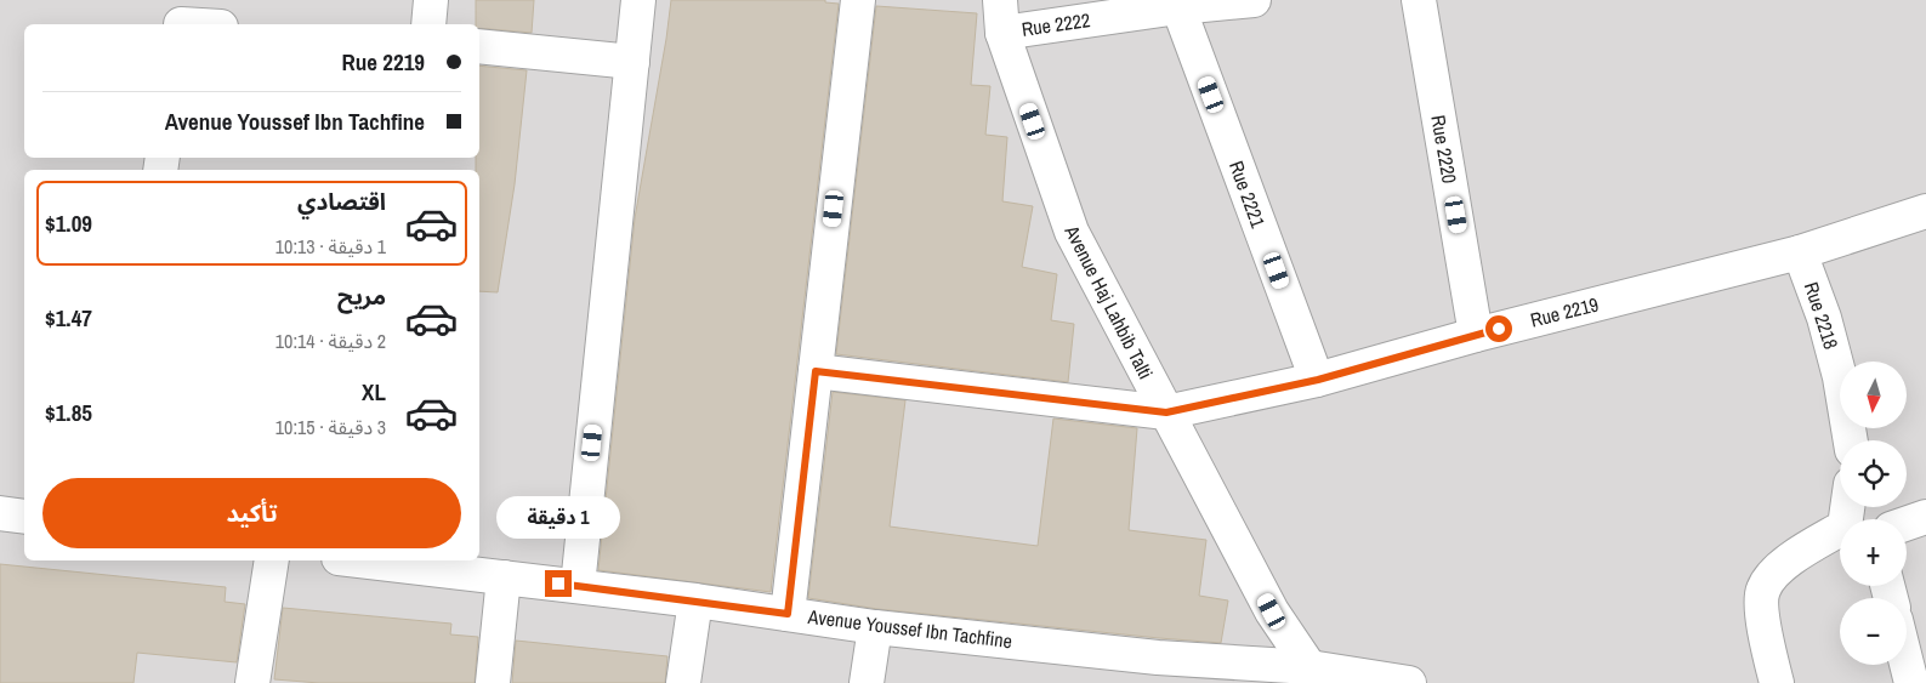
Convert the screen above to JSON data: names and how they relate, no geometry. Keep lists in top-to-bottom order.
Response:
{
  "streets": {
    "street": [
      "Rue 2222",
      "Rue 2220",
      "Rue 2221",
      "Avenue Haj Lahbib Talti",
      "Rue 2219",
      "Rue 2218",
      "Avenue Youssef Ibn Tachfine"
    ]
  },
  "crossings": [
    ["Rue 2222", "Rue 2221"],
    ["Rue 2222", "Avenue Haj Lahbib Talti"],
    ["Rue 2220", "Rue 2219"],
    ["Rue 2221", "Rue 2219"],
    ["Avenue Haj Lahbib Talti", "Rue 2219"],
    ["Avenue Haj Lahbib Talti", "Avenue Youssef Ibn Tachfine"],
    ["Rue 2219", "Rue 2218"]
  ],
  "north": "bottom",
  "page": {
    "banner": ["Rue 2219", "Avenue Youssef Ibn Tachfine"],
    "list": [
      {
        "name": "اقتصادي",
        "note": "1 دقيقة · 10:13",
        "value": "$1.09"
      },
      {
        "name": "مريح",
        "note": "2 دقيقة · 10:14",
        "value": "$1.47"
      },
      {
        "name": "XL",
        "note": "3 دقيقة · 10:15",
        "value": "$1.85"
      }
    ],
    "map_buttons": ["+", "−"],
    "buttons": "تأكيد",
    "bubble": "1 دقيقة"
  }
}
